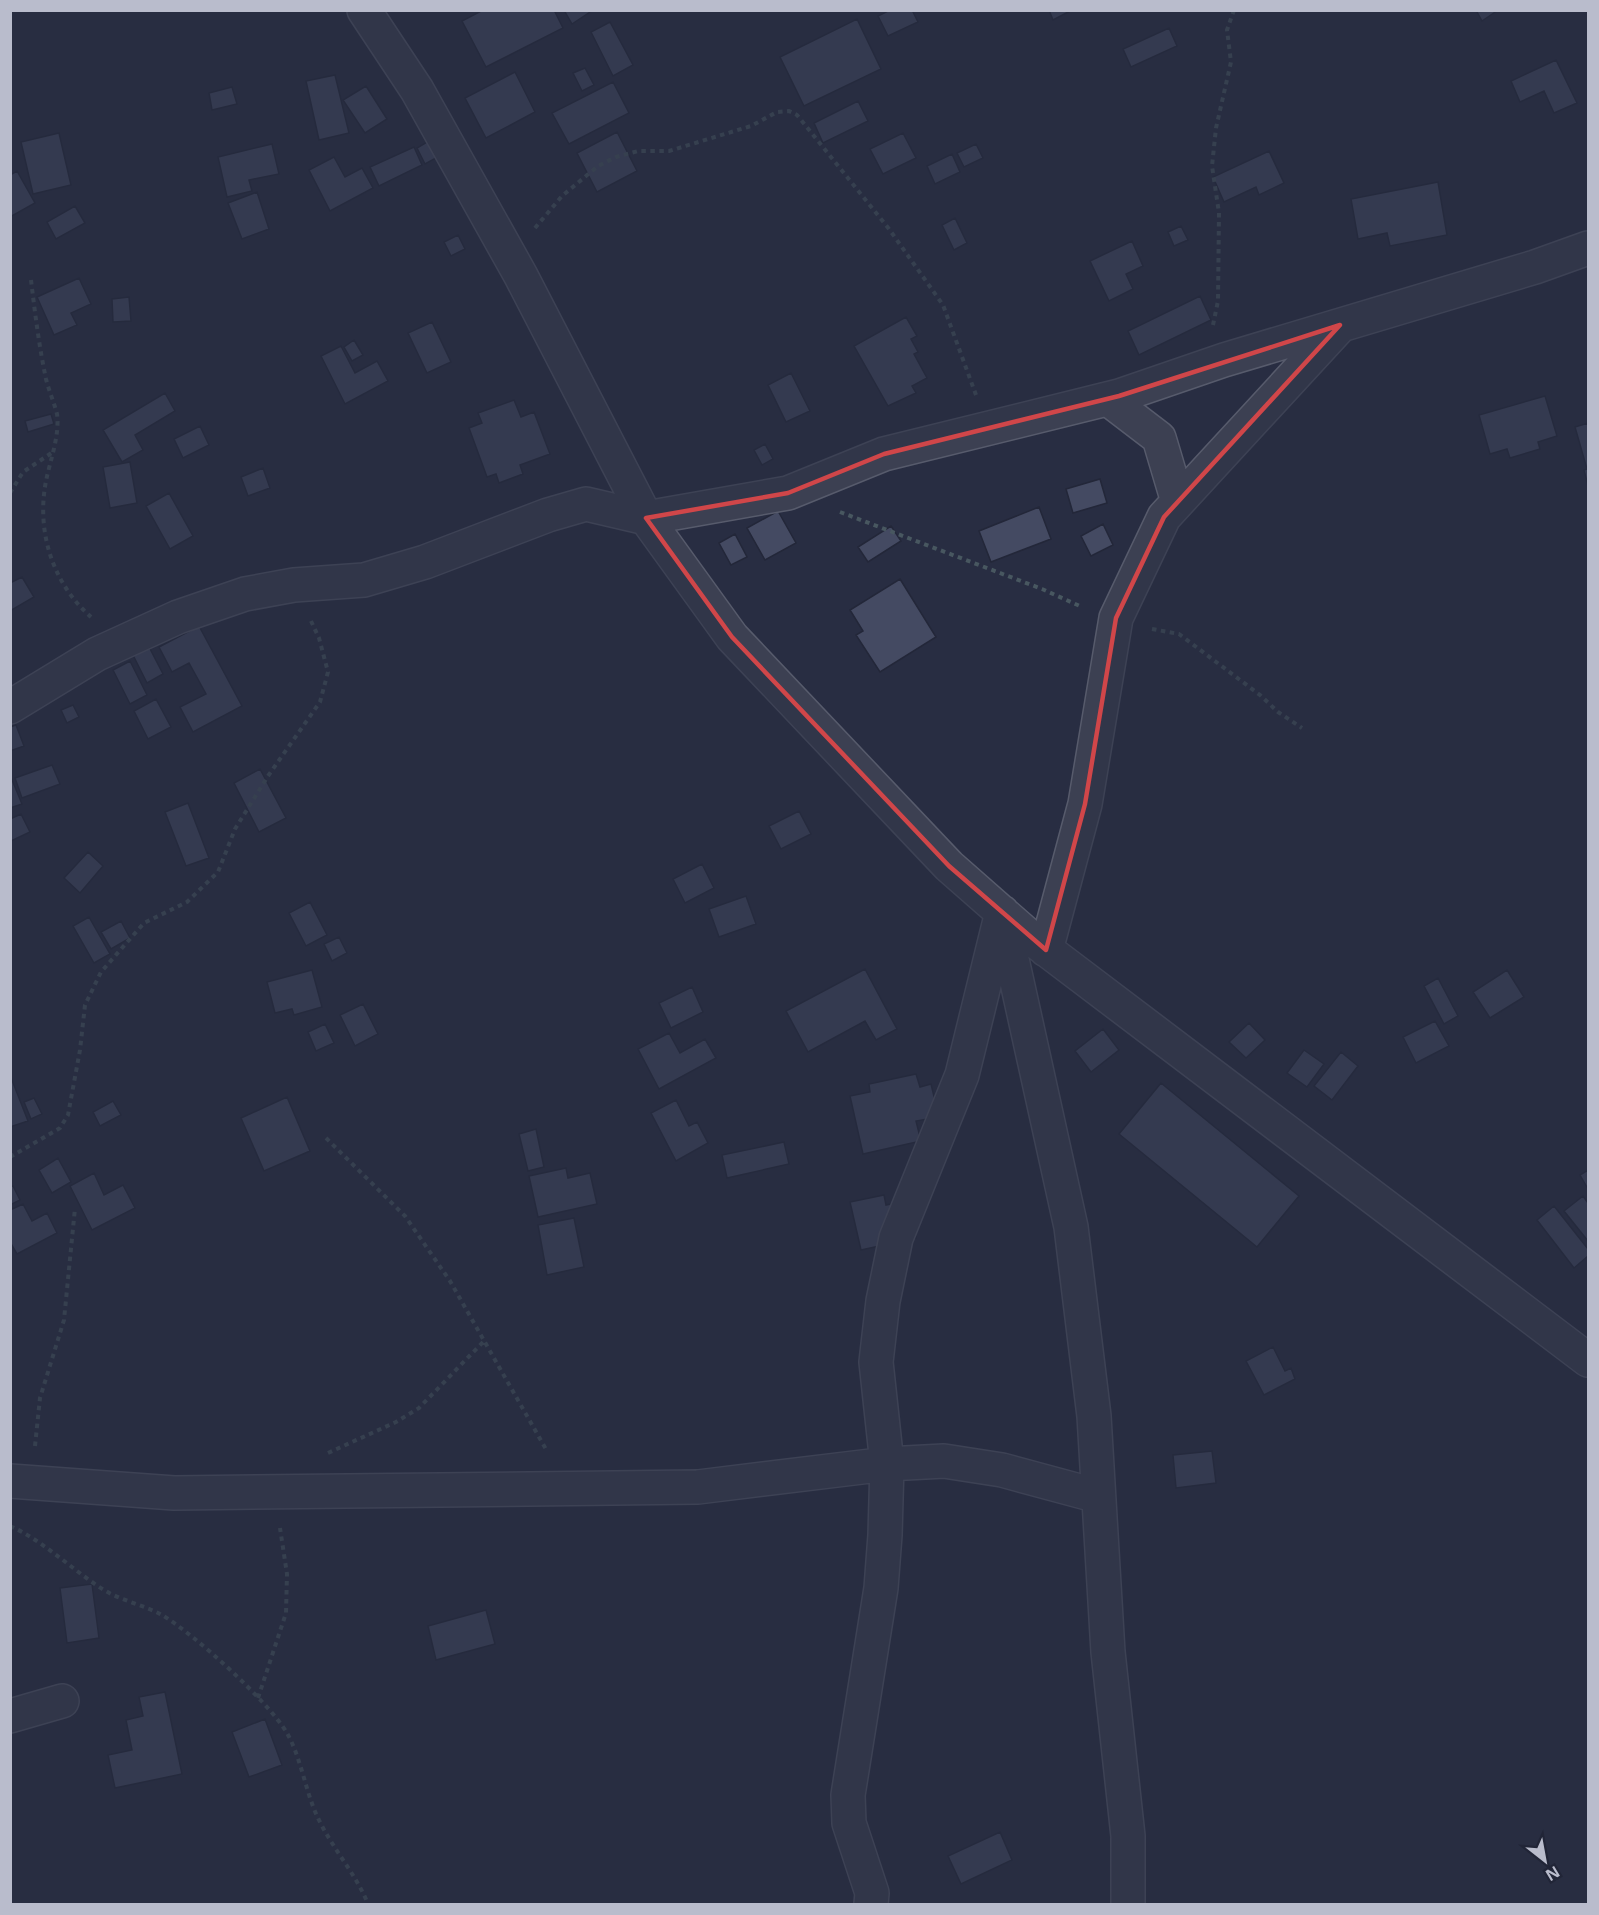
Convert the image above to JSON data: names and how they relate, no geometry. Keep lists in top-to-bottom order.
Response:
{
  "north": "bottom right"
}
